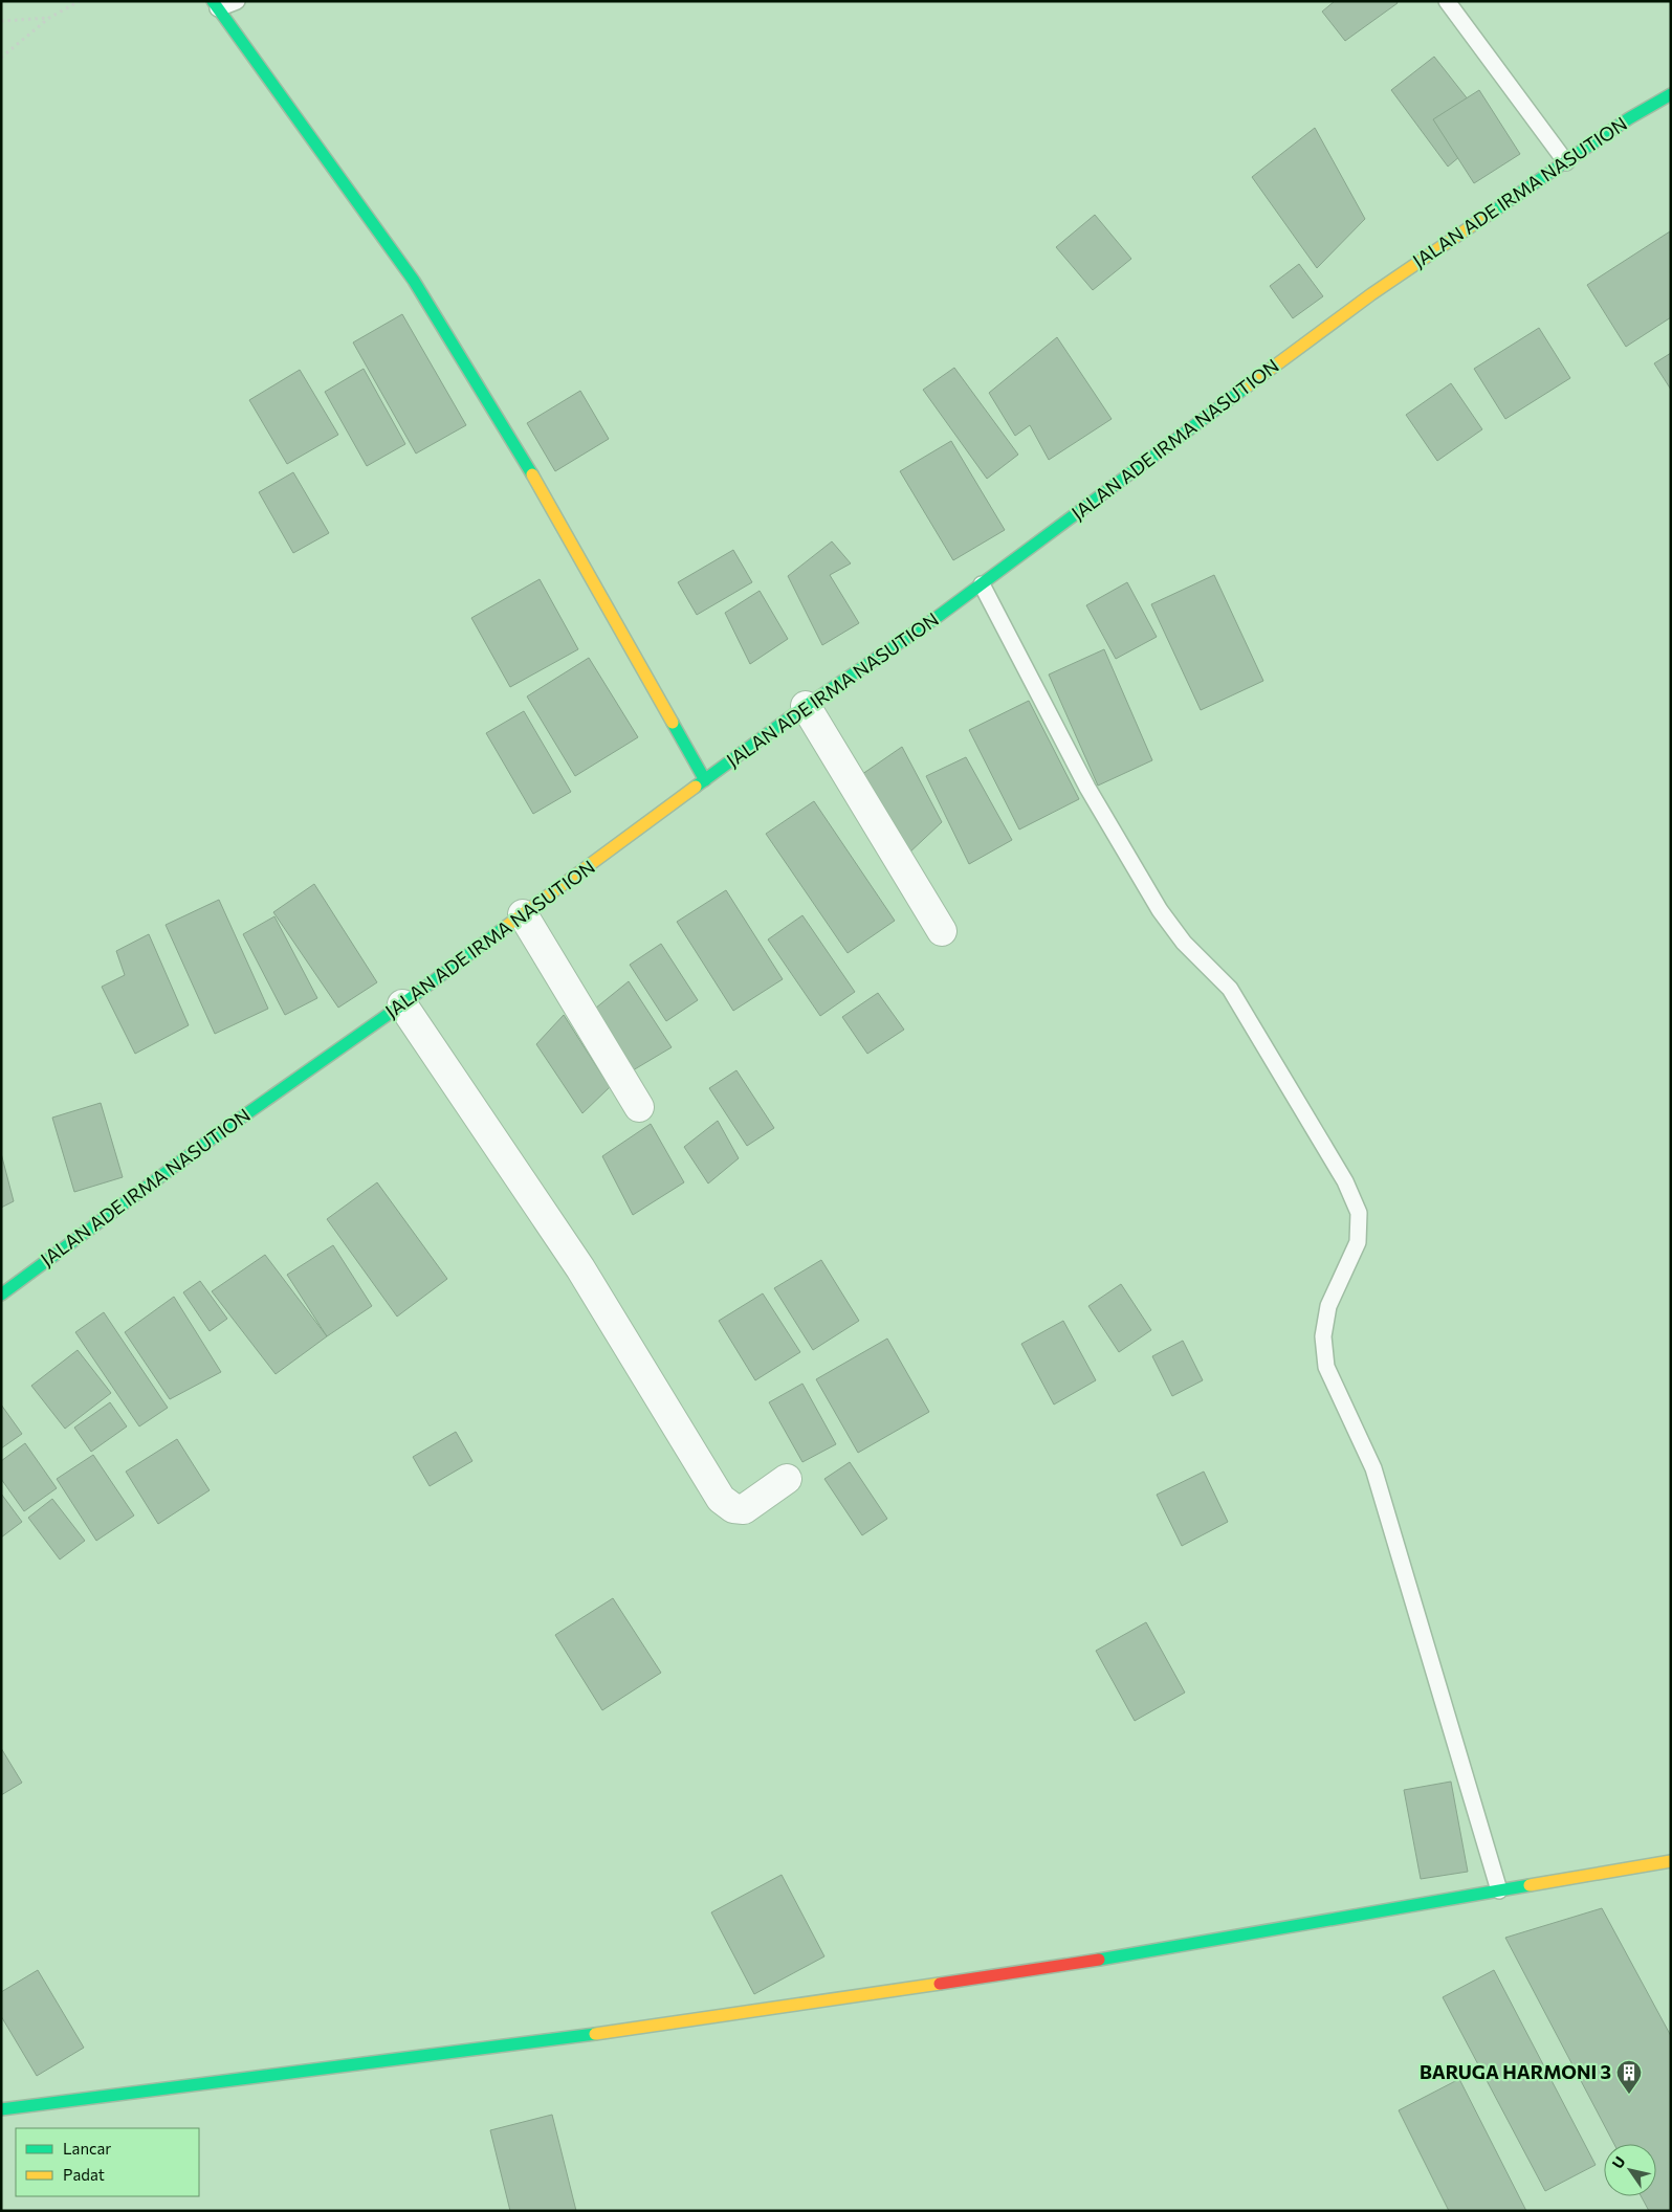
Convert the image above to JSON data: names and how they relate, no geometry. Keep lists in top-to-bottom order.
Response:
{
  "streets": {
    "street": ["JALAN ADE IRMA NASUTION"]
  },
  "places": {
    "building": ["BARUGA HARMONI 3"]
  },
  "legend": ["Lancar", "Padat"],
  "north": "top left"
}
